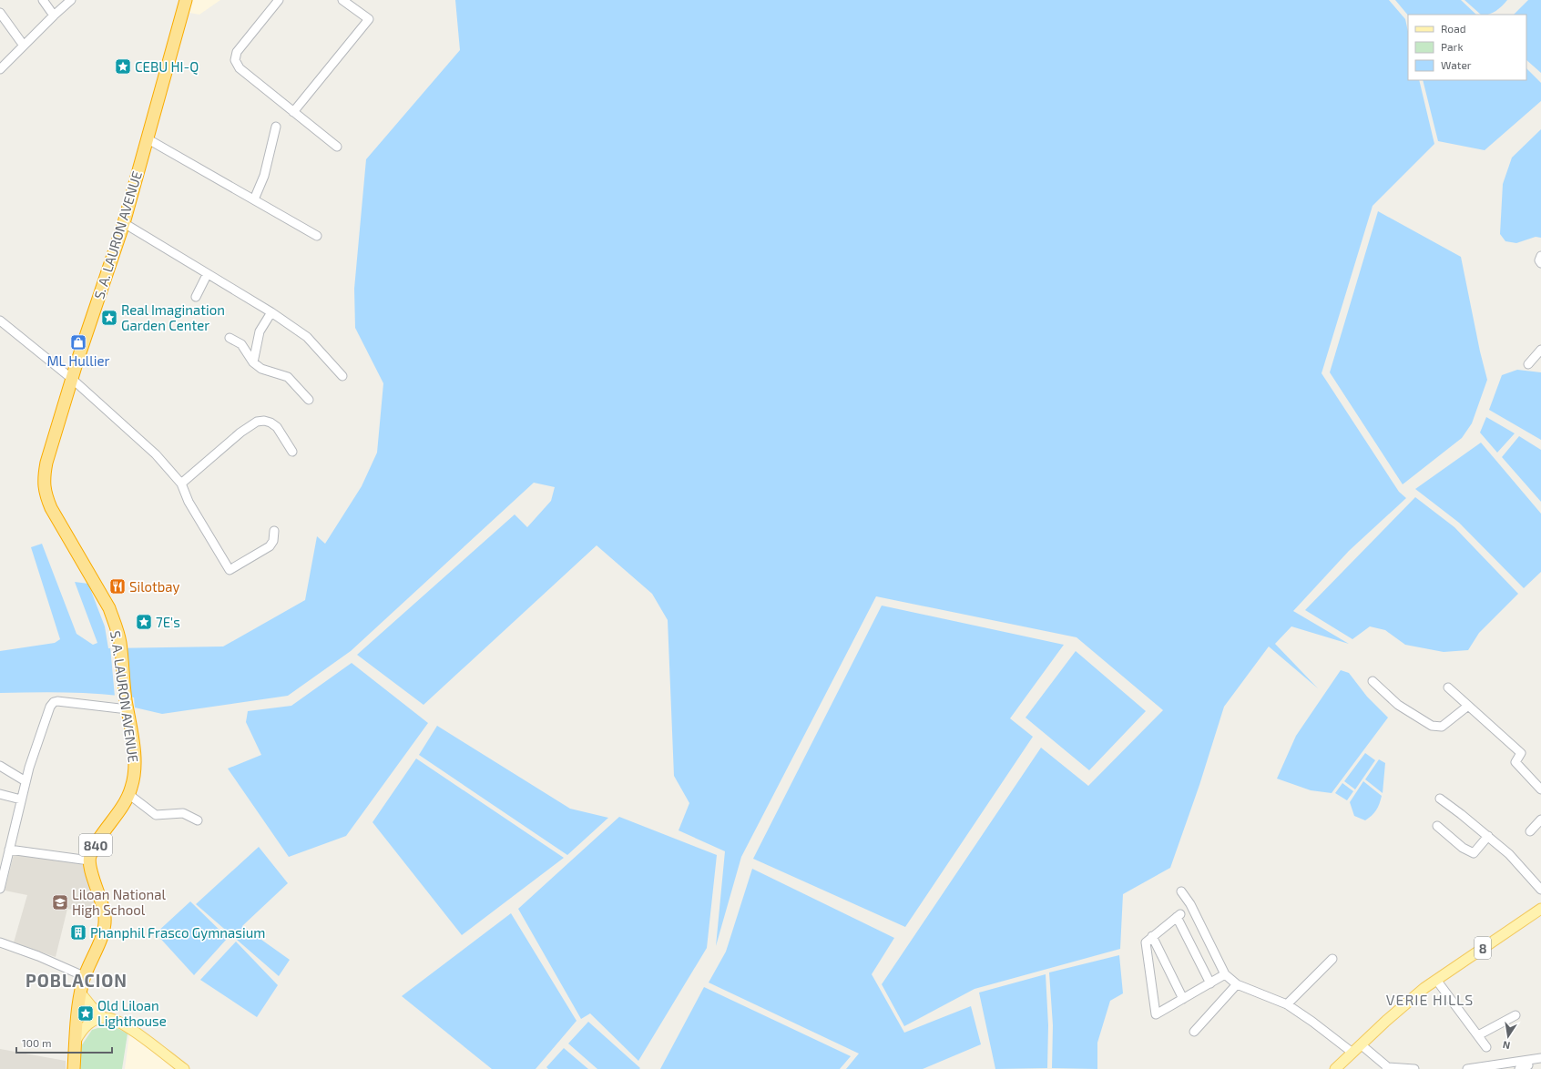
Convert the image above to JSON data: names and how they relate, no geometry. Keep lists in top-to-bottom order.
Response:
{
  "streets": {
    "highway": ["S. A. LAURON AVENUE", "840"],
    "main road": ["8"]
  },
  "crossings": [
    ["S. A. LAURON AVENUE", "840"]
  ],
  "districts": ["POBLACION", "VERIE HILLS"],
  "places": {
    "place": [
      "CEBU HI-Q",
      "Real Imagination Garden Center",
      "7E's",
      "Old Liloan Lighthouse"
    ],
    "shop": ["ML Hullier"],
    "restaurant": ["Silotbay"],
    "school or university": ["Liloan National High School"],
    "building": ["Phanphil Frasco Gymnasium"]
  },
  "legend": ["Road", "Park", "Water"],
  "scale_bar": "100 m",
  "north": "bottom"
}
